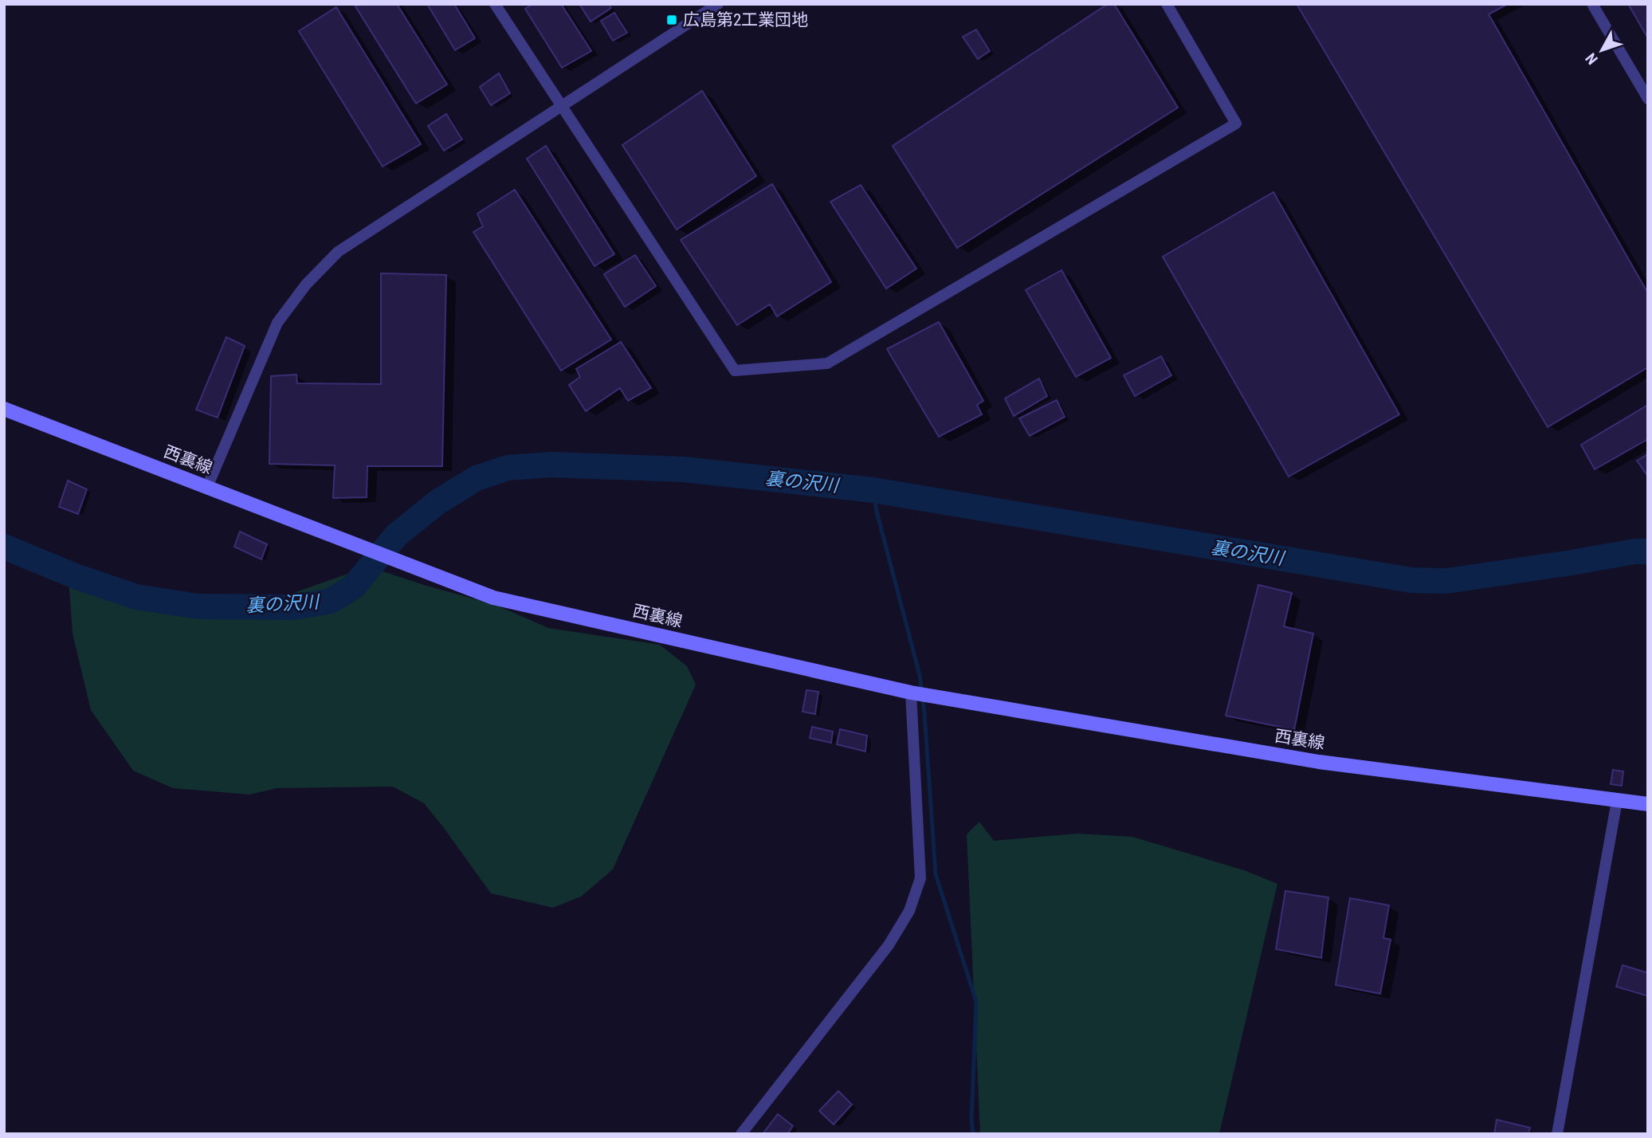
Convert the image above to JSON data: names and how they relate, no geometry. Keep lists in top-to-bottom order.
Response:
{
  "streets": {
    "street": ["西裏線"]
  },
  "water": ["裏の沢川"],
  "places": {
    "transit": ["広島第2工業団地"]
  },
  "north": "bottom left"
}
